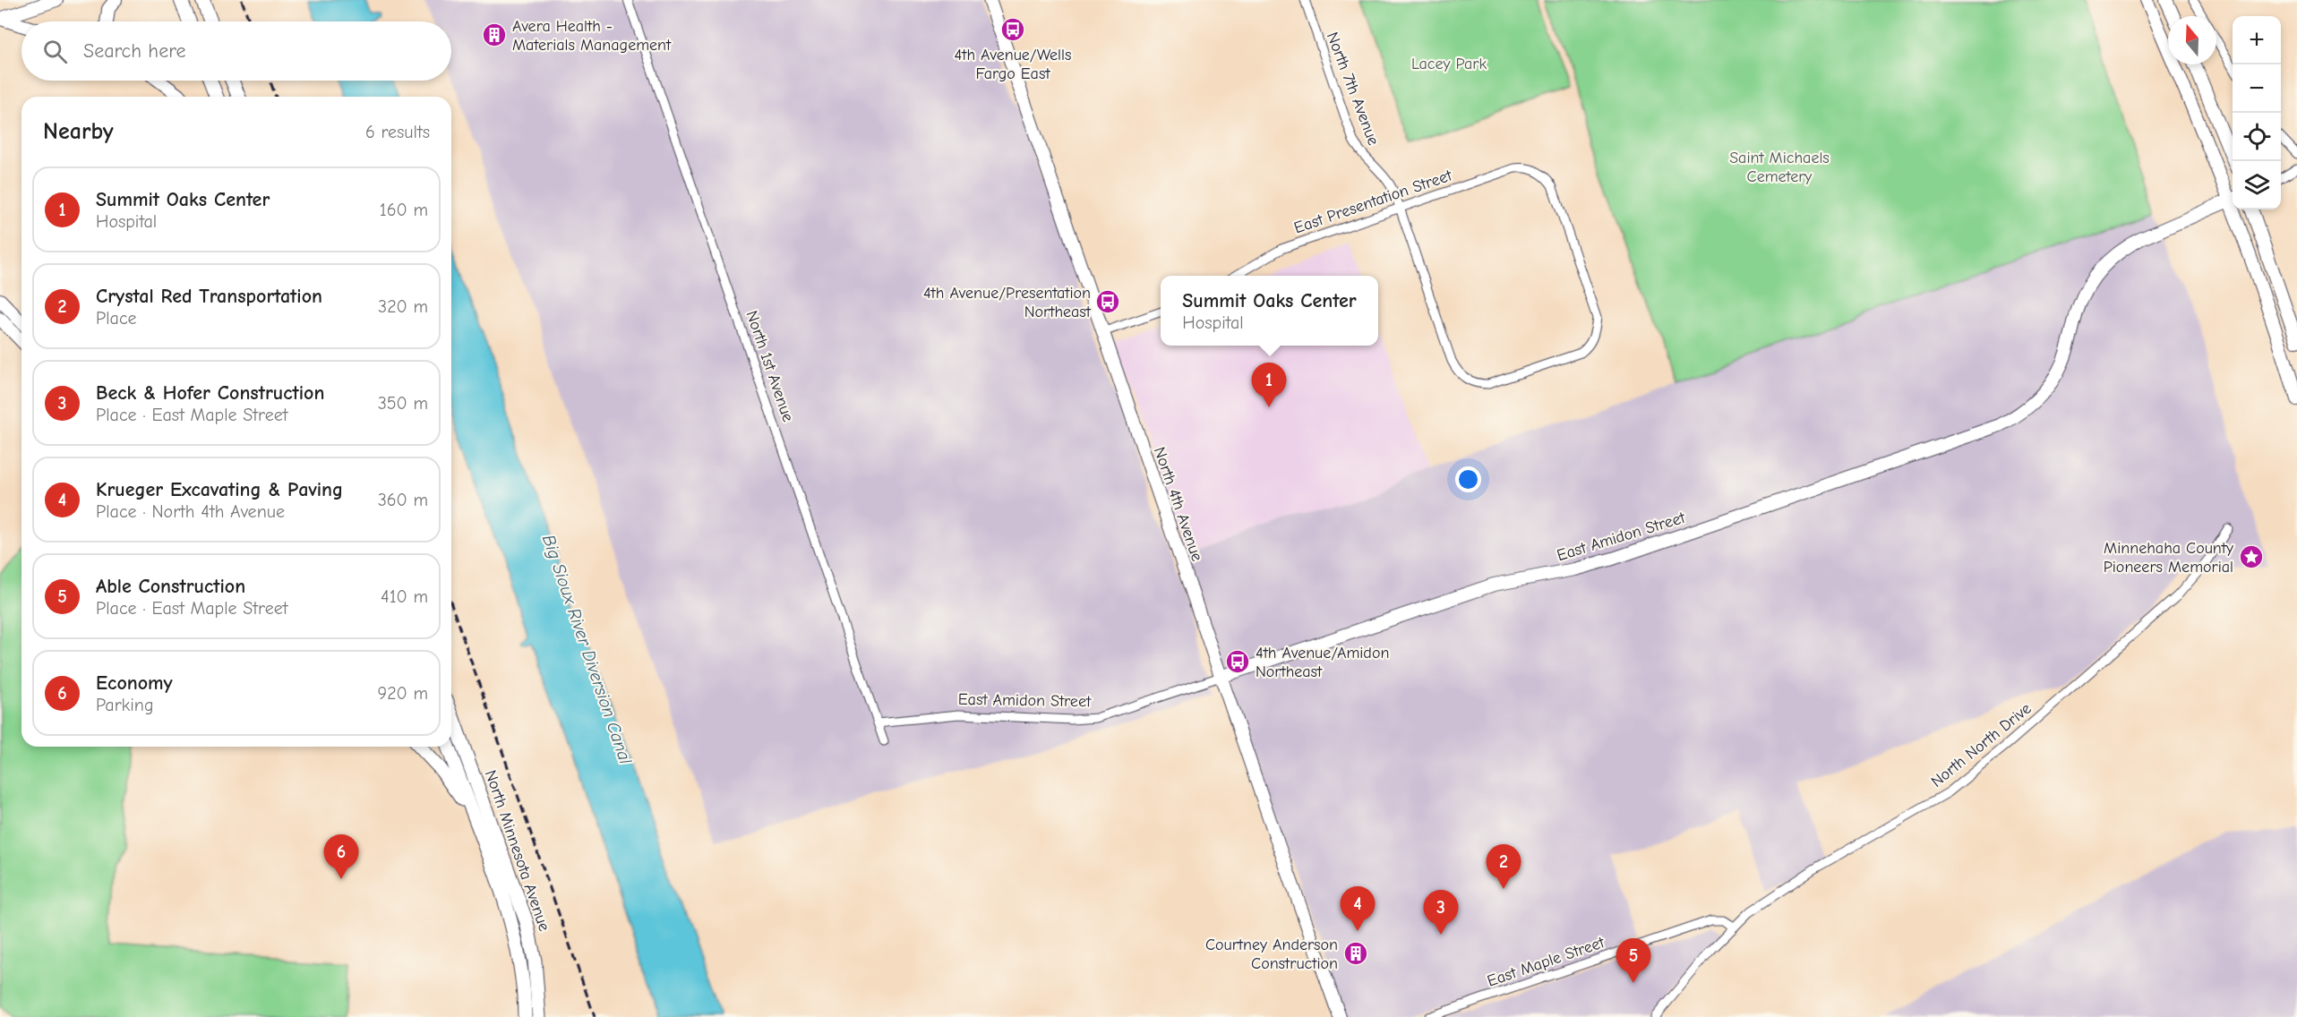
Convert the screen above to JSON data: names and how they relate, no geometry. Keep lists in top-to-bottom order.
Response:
{
  "streets": {
    "main road": ["North 4th Avenue", "East Amidon Street", "North Minnesota Avenue"],
    "street": [
      "North 7th Avenue",
      "East Presentation Street",
      "North 1st Avenue",
      "North North Drive",
      "East Maple Street"
    ]
  },
  "crossings": [
    ["North 7th Avenue", "East Presentation Street"],
    ["North 1st Avenue", "East Amidon Street"],
    ["North 4th Avenue", "East Amidon Street"],
    ["North North Drive", "East Maple Street"]
  ],
  "water": ["Big Sioux River Diversion Canal"],
  "parks": ["Lacey Park", "Saint Michaels Cemetery"],
  "places": {
    "bus stop": ["4th Avenue/Wells Fargo East", "4th Avenue/Presentation Northeast", "4th Avenue/Amidon Northeast"],
    "building": ["Avera Health - Materials Management", "Courtney Anderson Construction"],
    "place": ["Minnehaha County Pioneers Memorial"]
  },
  "north": "top",
  "page": {
    "map_buttons": ["+", "−"],
    "search": "Search here",
    "heading": ["Nearby", "6 results"],
    "list": [
      {
        "mark": "1",
        "name": "Summit Oaks Center",
        "note": "Hospital",
        "value": "160 m"
      },
      {
        "mark": "2",
        "name": "Crystal Red Transportation",
        "note": "Place",
        "value": "320 m"
      },
      {
        "mark": "3",
        "name": "Beck & Hofer Construction",
        "note": "Place · East Maple Street",
        "value": "350 m"
      },
      {
        "mark": "4",
        "name": "Krueger Excavating & Paving",
        "note": "Place · North 4th Avenue",
        "value": "360 m"
      },
      {
        "mark": "5",
        "name": "Able Construction",
        "note": "Place · East Maple Street",
        "value": "410 m"
      },
      {
        "mark": "6",
        "name": "Economy",
        "note": "Parking",
        "value": "920 m"
      }
    ],
    "popup": ["Summit Oaks Center", "Hospital"],
    "pins": [
      "1",
      "6",
      "2",
      "4",
      "3",
      "5"
    ]
  }
}
